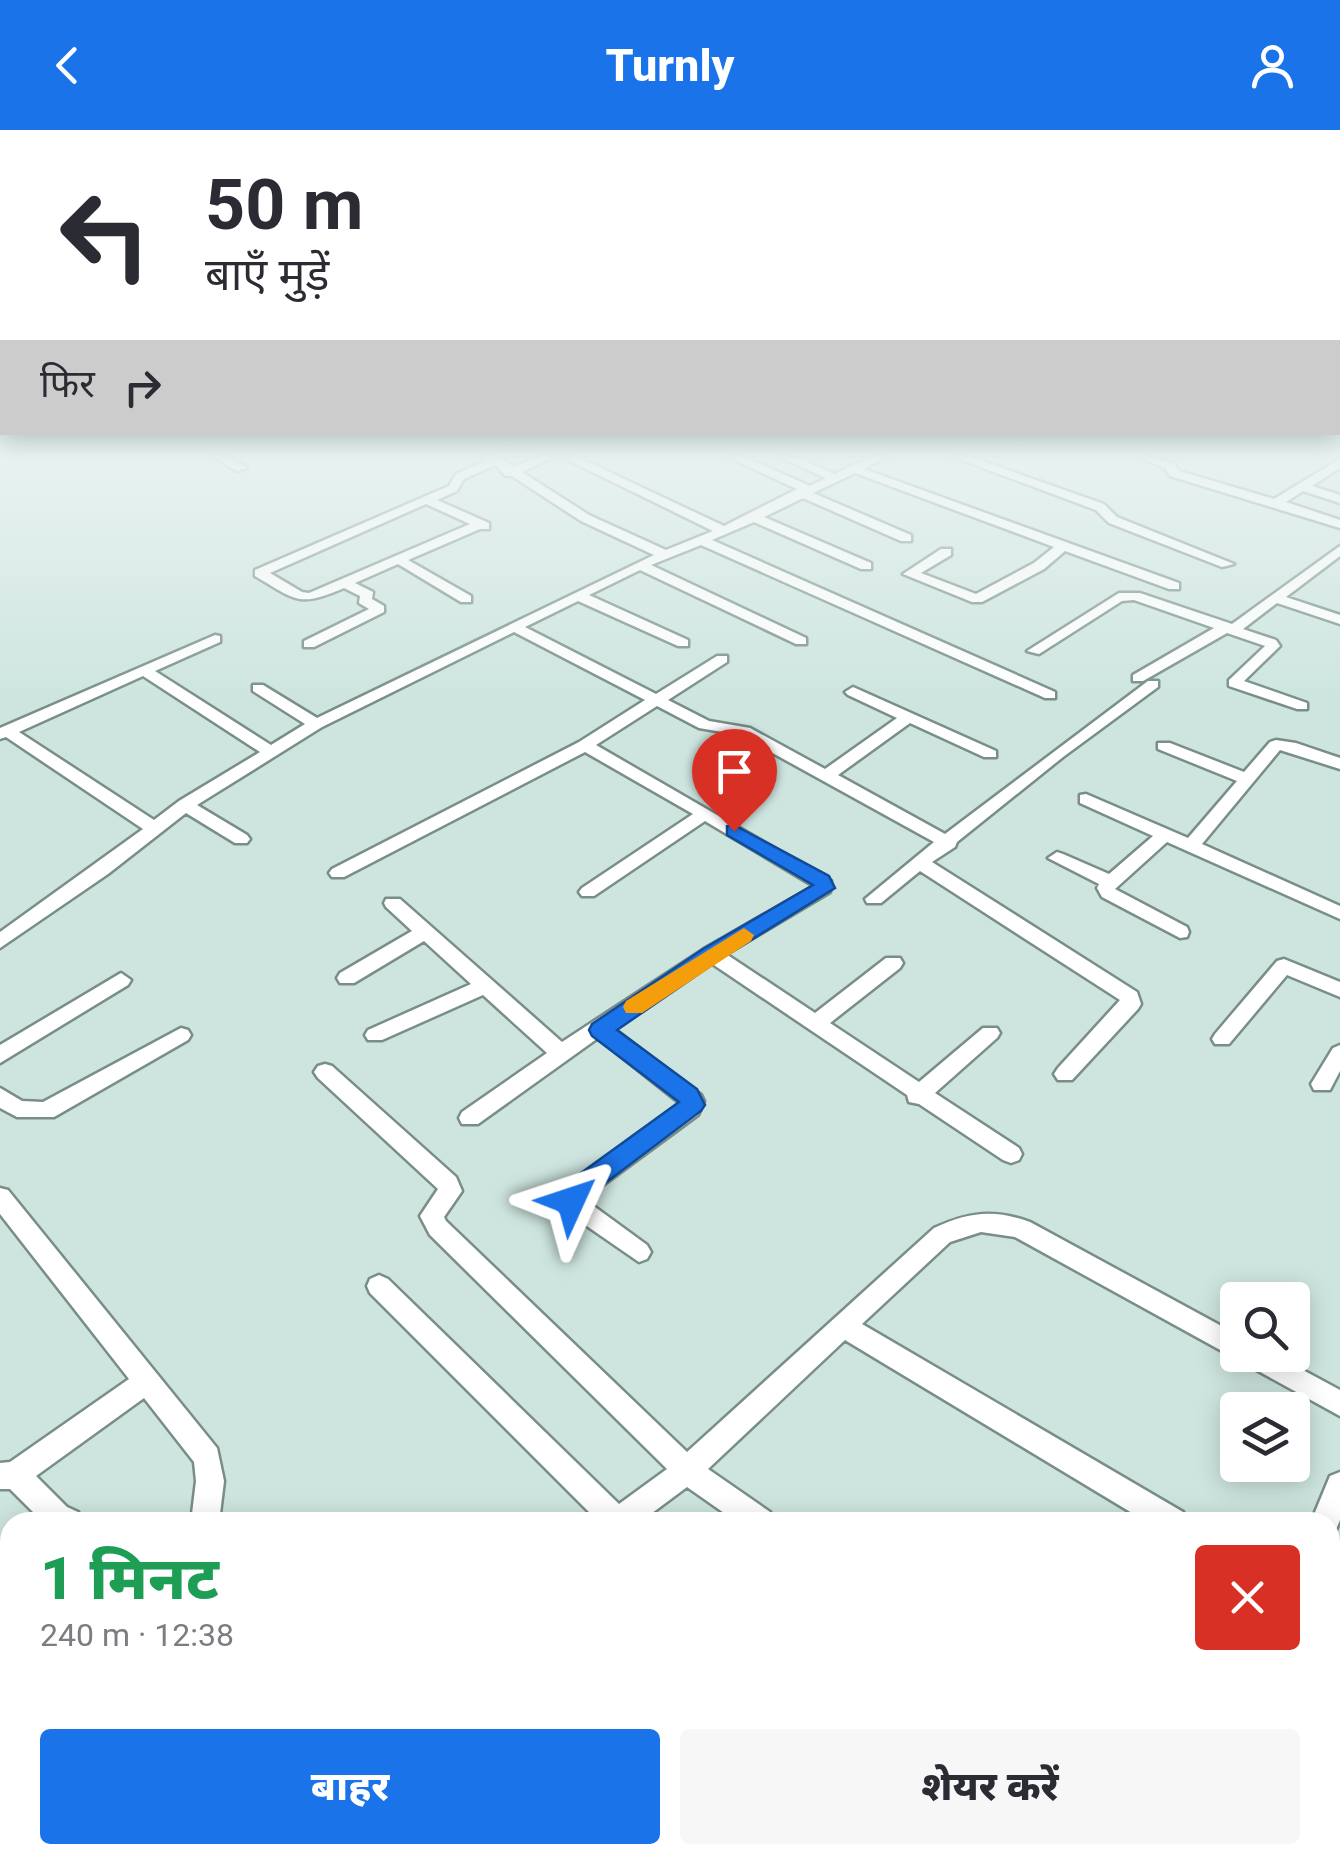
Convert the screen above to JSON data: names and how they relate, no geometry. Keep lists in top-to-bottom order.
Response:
{
  "page": {
    "header": "Turnly",
    "turn": ["50 m", "बाएँ मुड़ें"],
    "then": "फिर",
    "heading": ["1 मिनट", "240 m · 12:38"],
    "buttons": ["बाहर", "शेयर करें"]
  }
}
